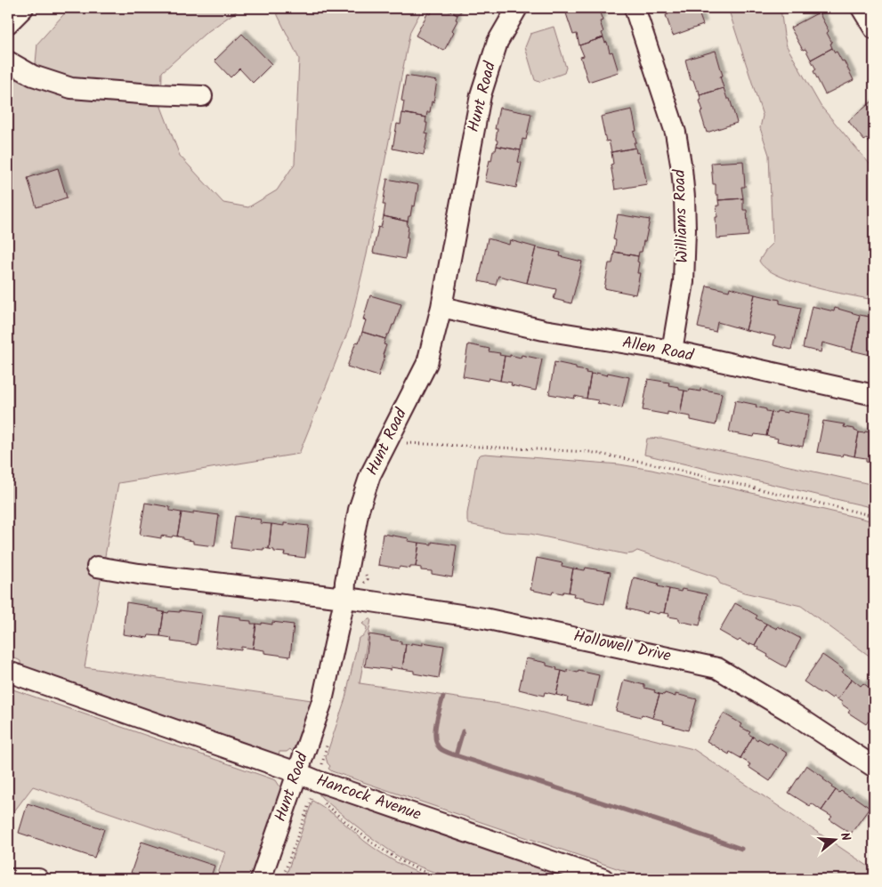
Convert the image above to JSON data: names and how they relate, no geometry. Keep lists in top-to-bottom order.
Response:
{
  "streets": {
    "street": [
      "Hunt Road",
      "Williams Road",
      "Allen Road",
      "Hollowell Drive",
      "Hancock Avenue"
    ]
  },
  "crossings": [
    ["Hunt Road", "Allen Road"],
    ["Hunt Road", "Hollowell Drive"],
    ["Hunt Road", "Hancock Avenue"],
    ["Williams Road", "Allen Road"]
  ],
  "north": "right"
}
